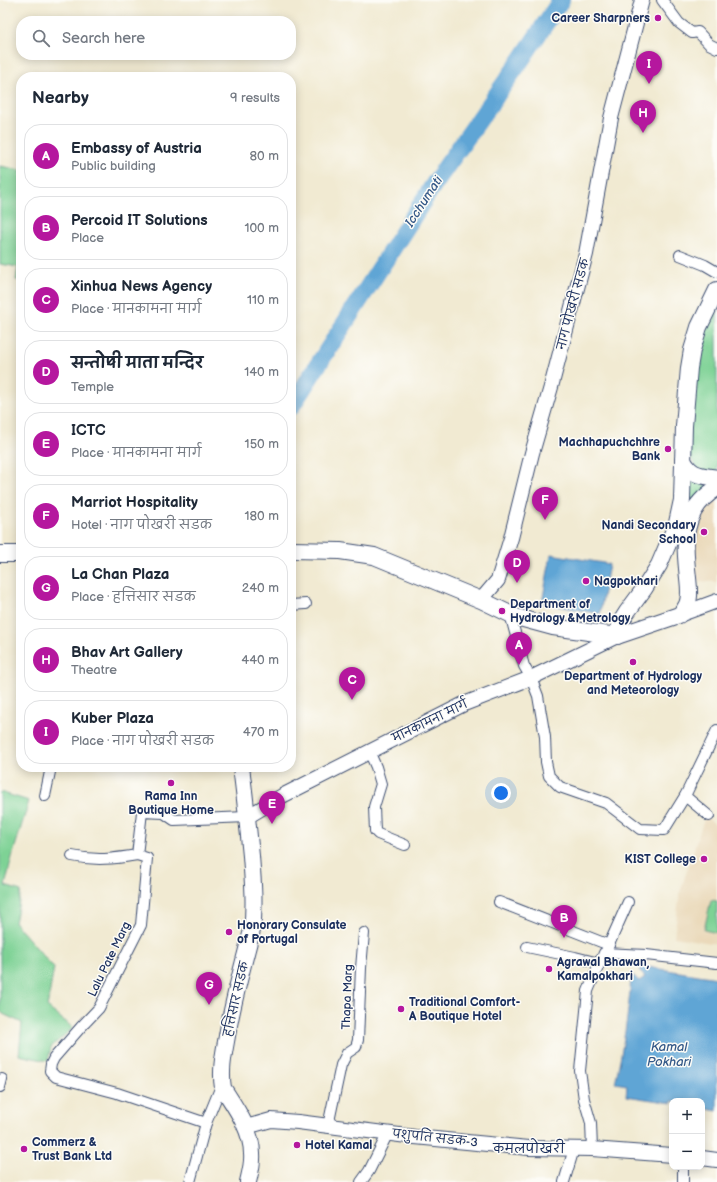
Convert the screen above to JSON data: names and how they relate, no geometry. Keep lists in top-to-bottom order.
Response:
{
  "streets": {
    "main road": [
      "नाग पोखरी सडक",
      "मानकामना मार्ग",
      "हत्तिसार सडक",
      "पशुपति सडक-3"
    ],
    "street": ["Lalu Pate Marg", "Thapa Marg"]
  },
  "crossings": [
    ["मानकामना मार्ग", "हत्तिसार सडक"],
    ["Thapa Marg", "पशुपति सडक-3"],
    ["हत्तिसार सडक", "पशुपति सडक-3"]
  ],
  "districts": ["कमलपोखरी"],
  "water": ["Icchumati", "Kamal Pokhari"],
  "places": [
    "Career Sharpners",
    "Machhapuchchhre Bank",
    "Nandi Secondary School",
    "Nagpokhari",
    "Department of Hydrology &Metrology",
    "Department of Hydrology and Meteorology",
    "Rama Inn Boutique Home",
    "KIST College",
    "Honorary Consulate of Portugal",
    "Agrawal Bhawan, Kamalpokhari",
    "Traditional Comfort- A Boutique Hotel",
    "Hotel Kamal",
    "Commerz & Trust Bank Ltd"
  ],
  "page": {
    "search": "Search here",
    "pins": [
      "I",
      "H",
      "F",
      "D",
      "A",
      "C",
      "E",
      "B",
      "G"
    ],
    "heading": ["Nearby", "9 results"],
    "list": [
      {
        "mark": "A",
        "name": "Embassy of Austria",
        "note": "Public building",
        "value": "80 m"
      },
      {
        "mark": "B",
        "name": "Percoid IT Solutions",
        "note": "Place",
        "value": "100 m"
      },
      {
        "mark": "C",
        "name": "Xinhua News Agency",
        "note": "Place · मानकामना मार्ग",
        "value": "110 m"
      },
      {
        "mark": "D",
        "name": "सन्तोषी माता मन्दिर",
        "note": "Temple",
        "value": "140 m"
      },
      {
        "mark": "E",
        "name": "ICTC",
        "note": "Place · मानकामना मार्ग",
        "value": "150 m"
      },
      {
        "mark": "F",
        "name": "Marriot Hospitality",
        "note": "Hotel · नाग पोखरी सडक",
        "value": "180 m"
      },
      {
        "mark": "G",
        "name": "La Chan Plaza",
        "note": "Place · हत्तिसार सडक",
        "value": "240 m"
      },
      {
        "mark": "H",
        "name": "Bhav Art Gallery",
        "note": "Theatre",
        "value": "440 m"
      },
      {
        "mark": "I",
        "name": "Kuber Plaza",
        "note": "Place · नाग पोखरी सडक",
        "value": "470 m"
      }
    ],
    "map_buttons": ["+", "−"]
  }
}
